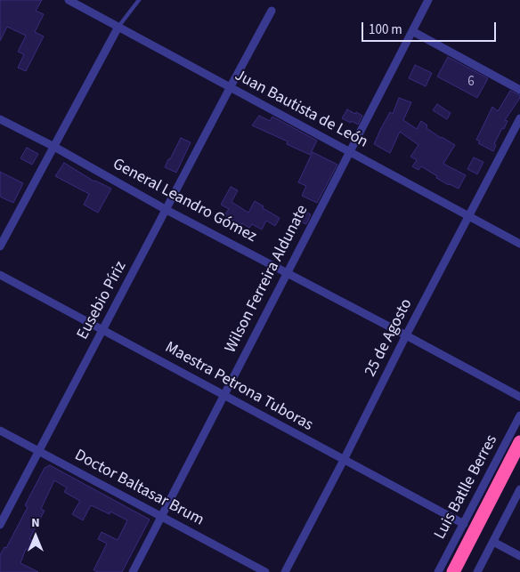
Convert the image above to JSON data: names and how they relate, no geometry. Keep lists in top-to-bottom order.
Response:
{
  "streets": {
    "street": [
      "Juan Bautista de León",
      "General Leandro Gómez",
      "Wilson Ferreira Aldunate",
      "Eusebio Píriz",
      "25 de Agosto",
      "Maestra Petrona Tuboras",
      "Luis Batlle Berres",
      "Doctor Baltasar Brum"
    ]
  },
  "crossings": [
    ["Juan Bautista de León", "Wilson Ferreira Aldunate"],
    ["Juan Bautista de León", "Eusebio Píriz"],
    ["Juan Bautista de León", "25 de Agosto"],
    ["General Leandro Gómez", "Wilson Ferreira Aldunate"],
    ["General Leandro Gómez", "Eusebio Píriz"],
    ["General Leandro Gómez", "25 de Agosto"],
    ["Wilson Ferreira Aldunate", "Maestra Petrona Tuboras"],
    ["Wilson Ferreira Aldunate", "Doctor Baltasar Brum"],
    ["Eusebio Píriz", "Maestra Petrona Tuboras"],
    ["Eusebio Píriz", "Doctor Baltasar Brum"],
    ["25 de Agosto", "Maestra Petrona Tuboras"],
    ["Maestra Petrona Tuboras", "Luis Batlle Berres"]
  ],
  "house_numbers": ["6"],
  "scale_bar": "100 m",
  "north": "top"
}
